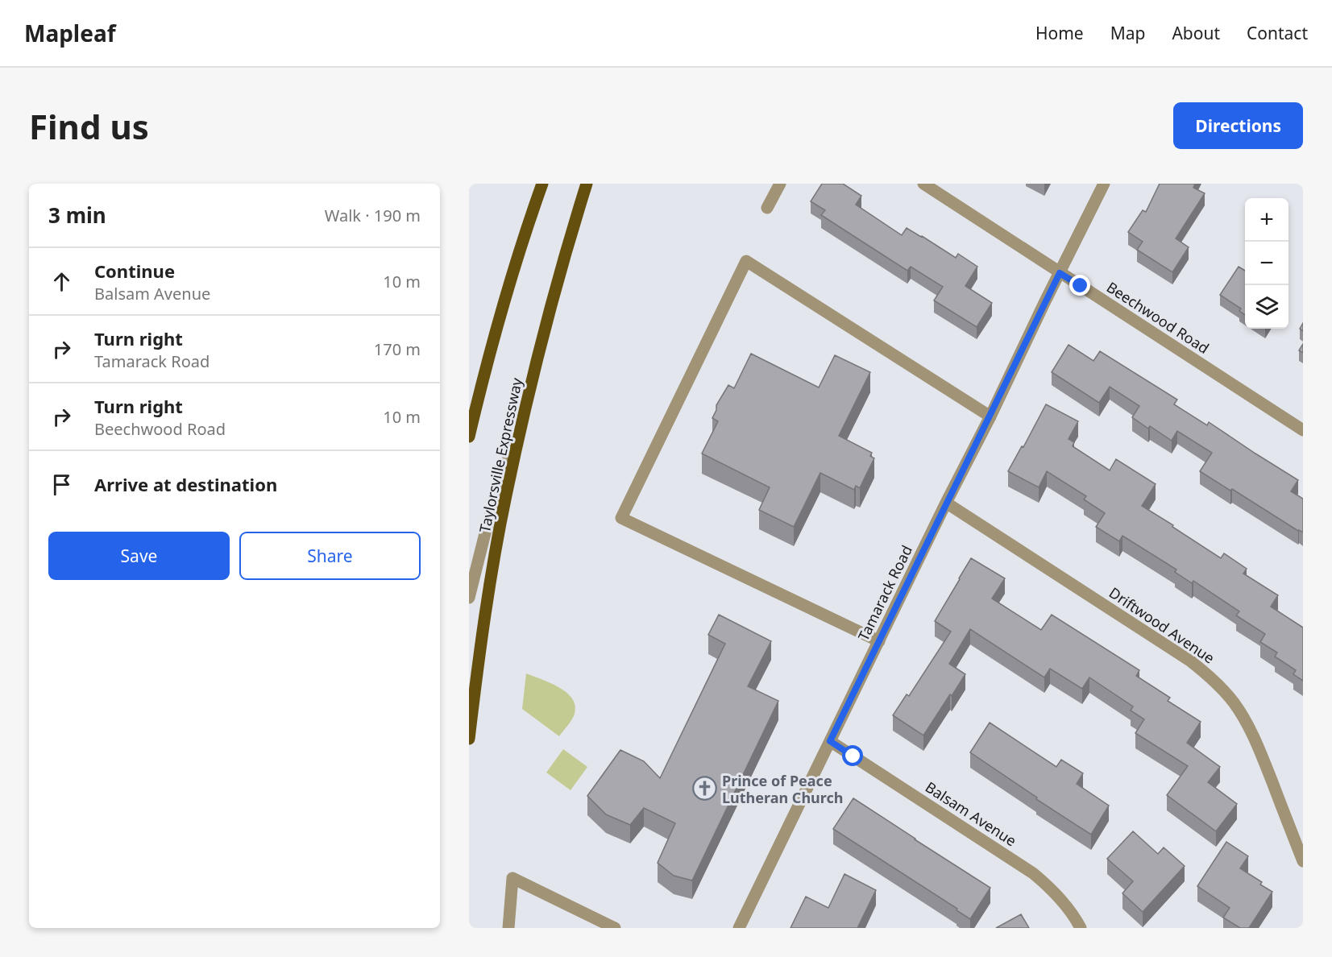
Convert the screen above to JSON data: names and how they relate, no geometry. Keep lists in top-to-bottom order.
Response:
{
  "streets": {
    "main road": ["Taylorsville Expressway"],
    "street": [
      "Beechwood Road",
      "Tamarack Road",
      "Driftwood Avenue",
      "Balsam Avenue"
    ]
  },
  "crossings": [
    ["Beechwood Road", "Tamarack Road"],
    ["Tamarack Road", "Driftwood Avenue"],
    ["Tamarack Road", "Balsam Avenue"]
  ],
  "places": {
    "church": ["Prince of Peace Lutheran Church"]
  },
  "page": {
    "header": "Mapleaf",
    "nav": [
      "Home",
      "Map",
      "About",
      "Contact"
    ],
    "buttons": [
      "Directions",
      ["Save", "Share"]
    ],
    "title": "Find us",
    "heading": ["3 min", "Walk · 190 m"],
    "map_buttons": ["+", "−"],
    "list": [
      ["Continue", "Balsam Avenue", "10 m"],
      ["Turn right", "Tamarack Road", "170 m"],
      ["Turn right", "Beechwood Road", "10 m"],
      "Arrive at destination"
    ]
  }
}
